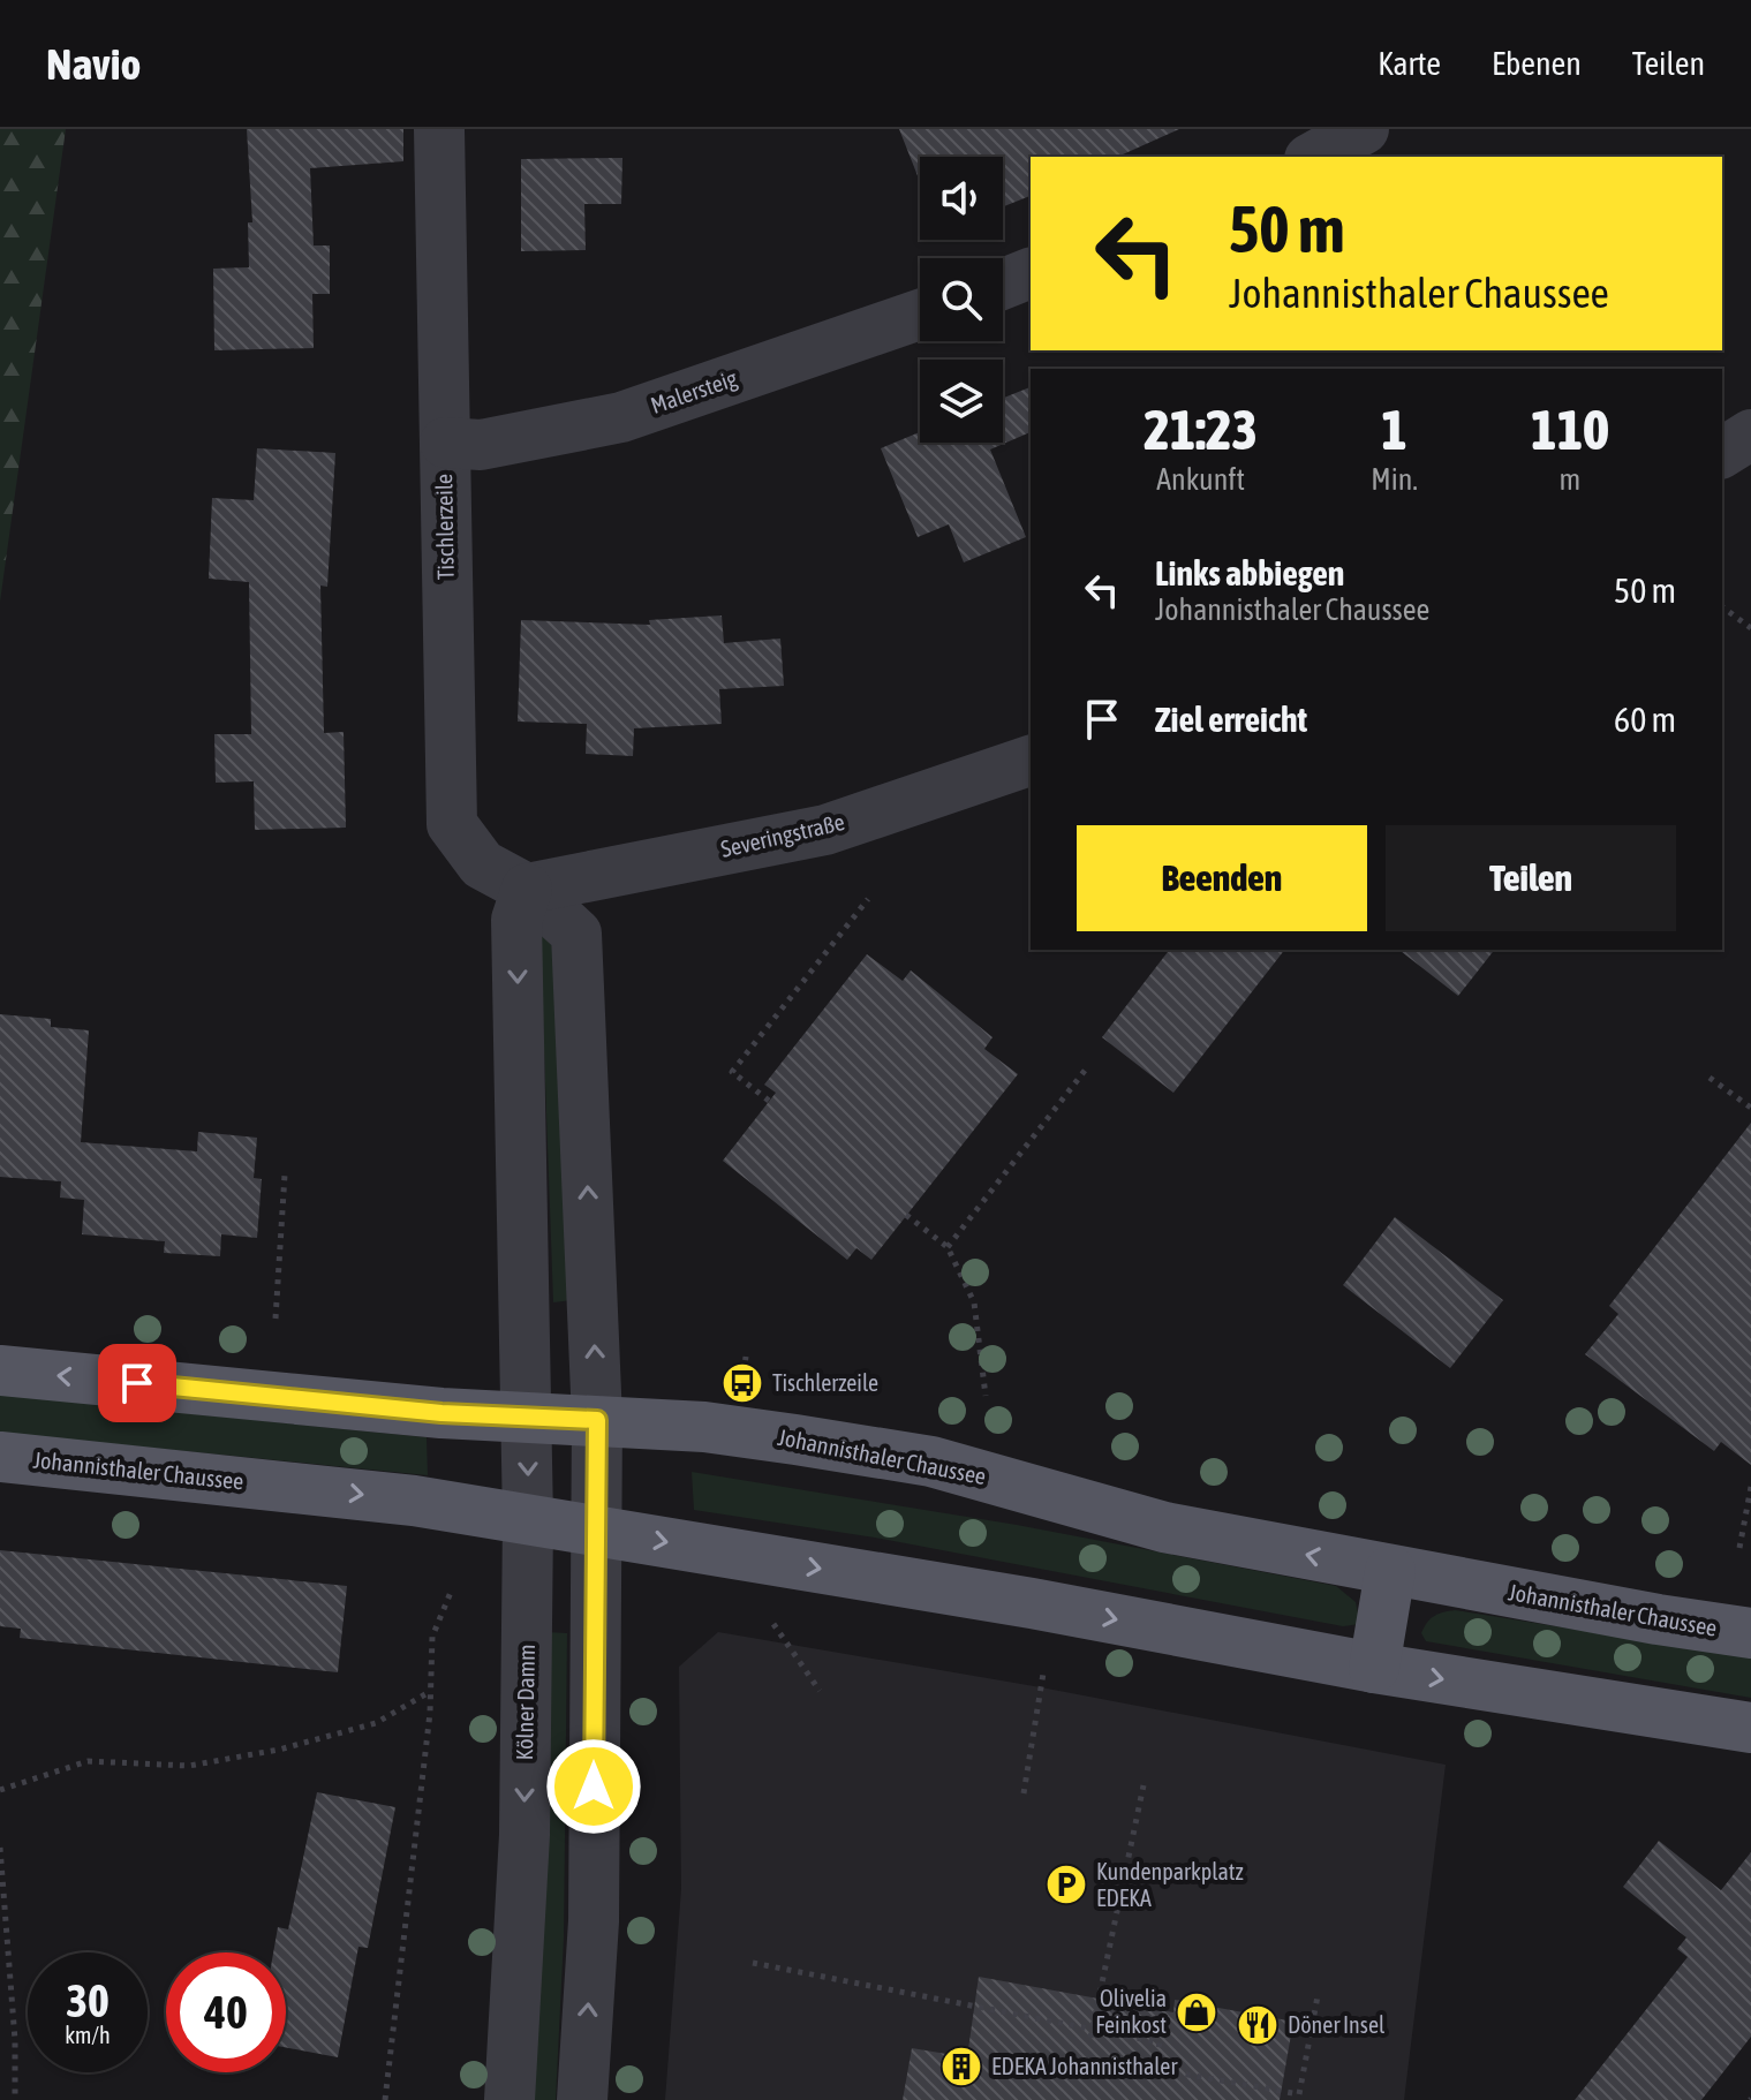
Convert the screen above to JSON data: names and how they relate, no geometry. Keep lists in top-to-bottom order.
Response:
{
  "streets": {
    "main road": ["Johannisthaler Chaussee"],
    "street": [
      "Malersteig",
      "Tischlerzeile",
      "Severingstraße",
      "Kölner Damm"
    ]
  },
  "crossings": [
    ["Malersteig", "Tischlerzeile"],
    ["Tischlerzeile", "Severingstraße"],
    ["Tischlerzeile", "Johannisthaler Chaussee"],
    ["Johannisthaler Chaussee", "Kölner Damm"]
  ],
  "places": {
    "bus stop": ["Tischlerzeile"],
    "parking": ["Kundenparkplatz EDEKA"],
    "shop": ["Olivelia Feinkost"],
    "restaurant": ["Döner Insel"],
    "building": ["EDEKA Johannisthaler"]
  },
  "page": {
    "header": "Navio",
    "nav": ["Karte", "Ebenen", "Teilen"],
    "turn": ["50 m", "Johannisthaler Chaussee"],
    "eta": [
      "21:23",
      "Ankunft",
      "1",
      "Min.",
      "110",
      "m"
    ],
    "list": [
      {
        "name": "Links abbiegen",
        "note": "Johannisthaler Chaussee",
        "value": "50 m"
      },
      {
        "name": "Ziel erreicht",
        "value": "60 m"
      }
    ],
    "buttons": ["Beenden", "Teilen"],
    "speed": "30 km/h",
    "limit": "40"
  }
}
